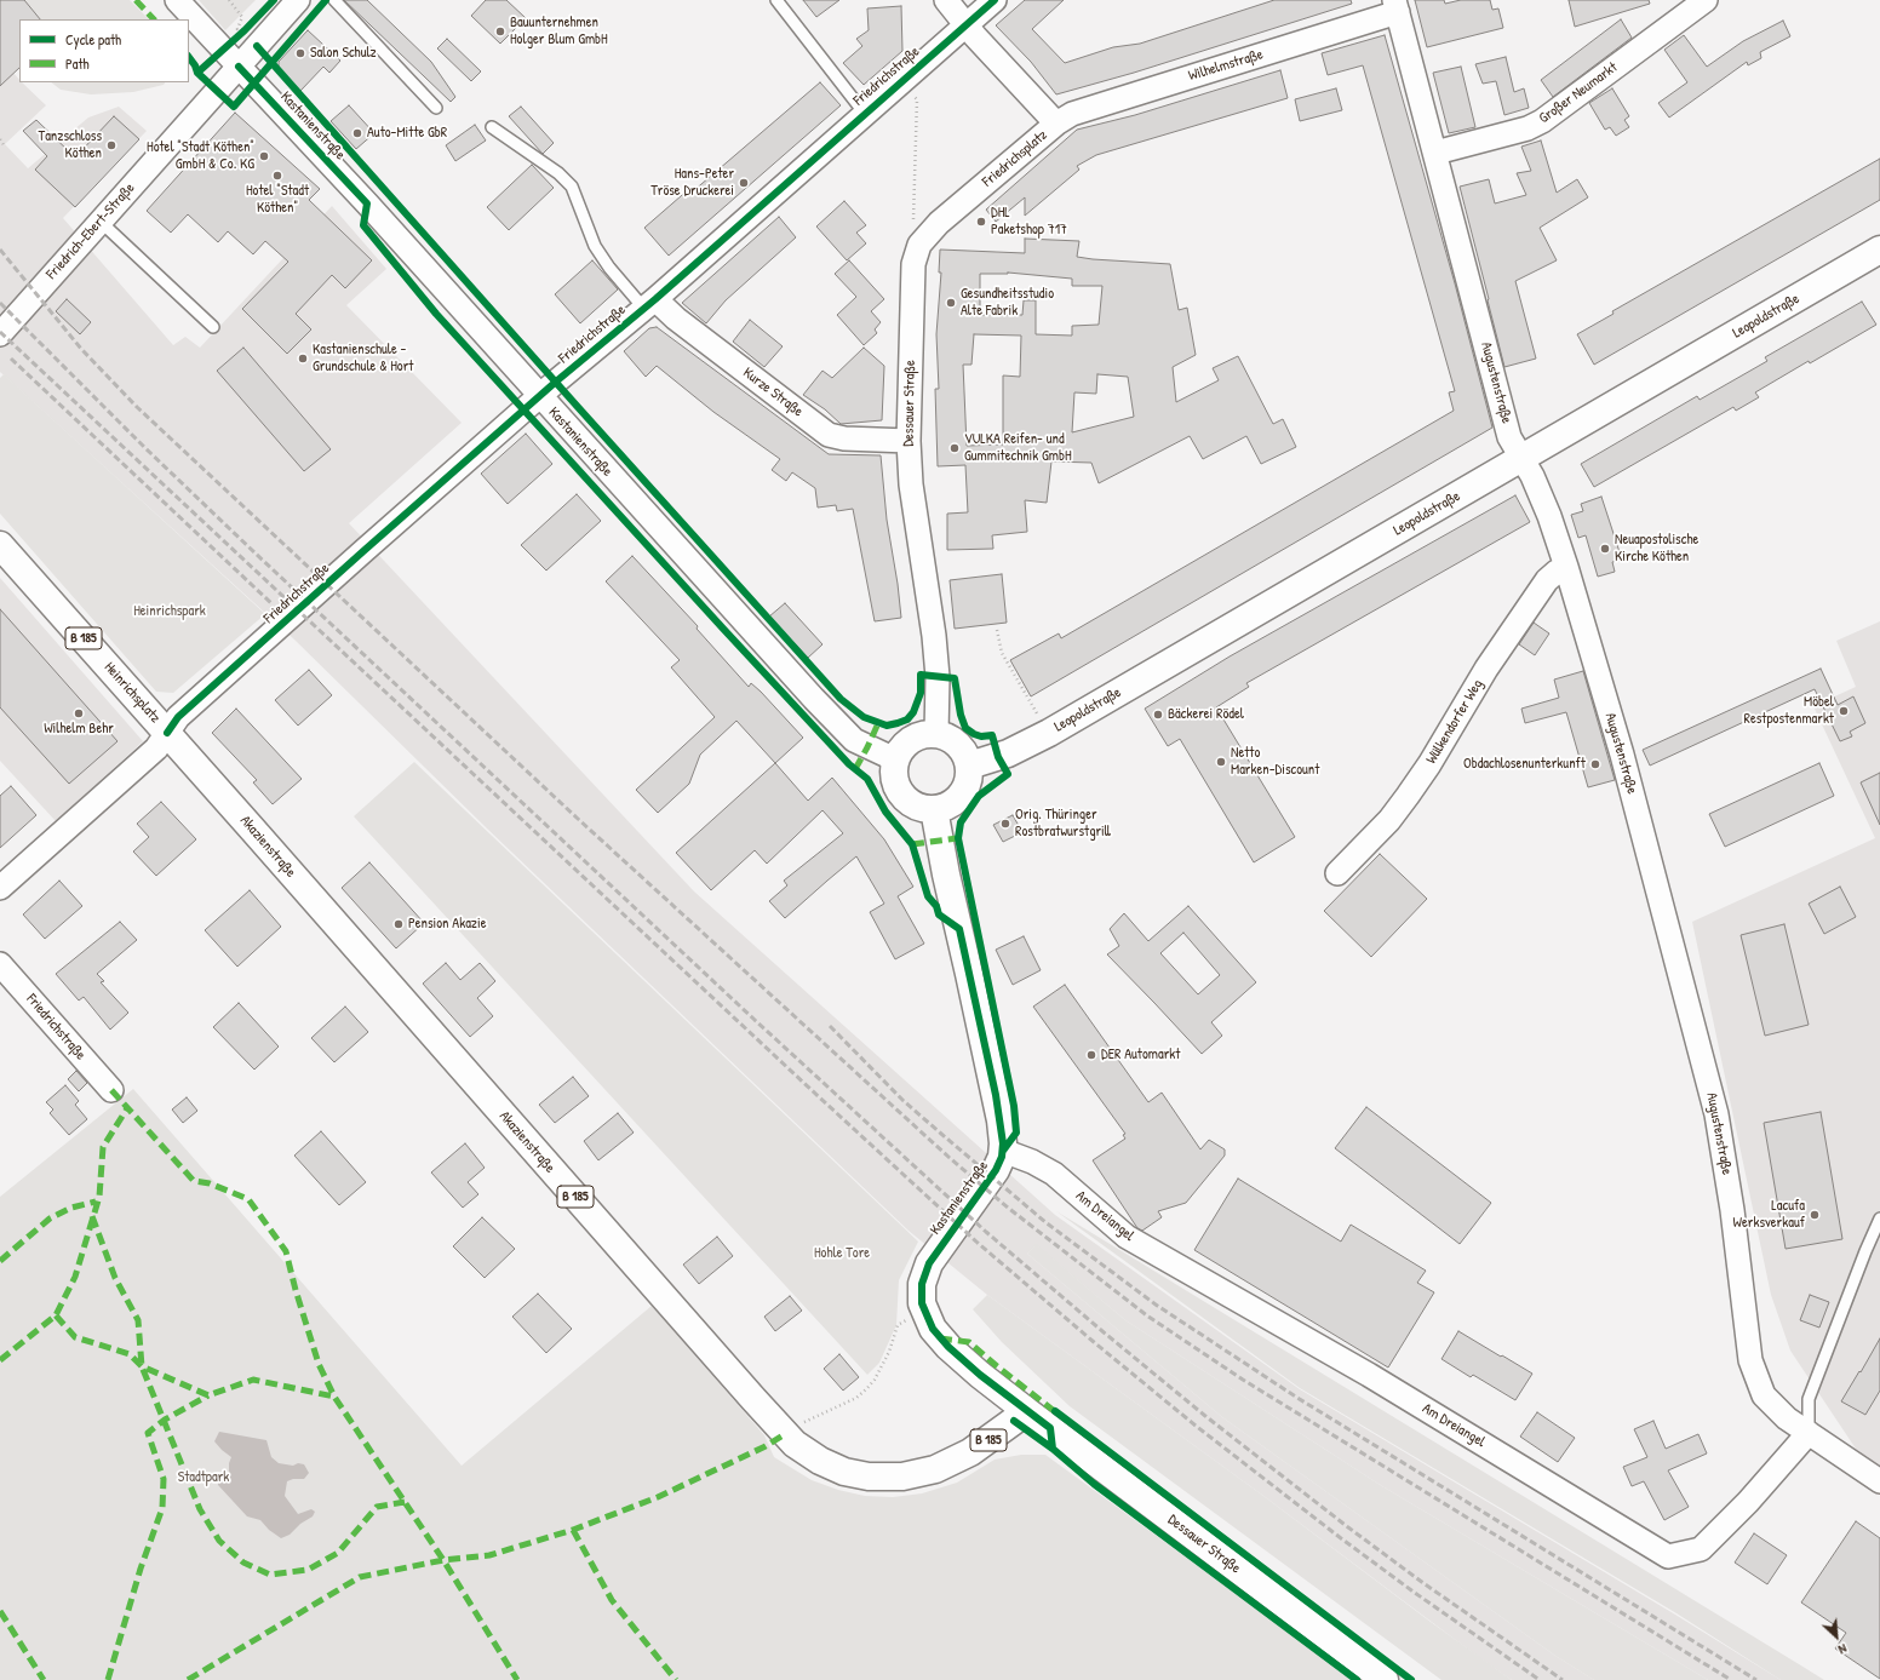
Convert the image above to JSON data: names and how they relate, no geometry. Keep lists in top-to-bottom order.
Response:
{
  "streets": {
    "main road": [
      "Kastanienstraße",
      "Leopoldstraße",
      "Dessauer Straße",
      "B 185",
      "Heinrichsplatz",
      "Akazienstraße"
    ],
    "street": [
      "Wilhelmstraße",
      "Friedrichstraße",
      "Großer Neumarkt",
      "Friedrichsplatz",
      "Friedrich-Ebert-Straße",
      "Augustenstraße",
      "Kurze Straße",
      "Wülkendorfer Weg",
      "Am Dreiangel"
    ]
  },
  "crossings": [
    ["Wilhelmstraße", "Friedrichsplatz"],
    ["Wilhelmstraße", "Augustenstraße"],
    ["Friedrichstraße", "Kastanienstraße"],
    ["Friedrichstraße", "Friedrichsplatz"],
    ["Friedrichstraße", "Kurze Straße"],
    ["Friedrichstraße", "Heinrichsplatz"],
    ["Friedrichstraße", "Akazienstraße"],
    ["Großer Neumarkt", "Augustenstraße"],
    ["Kastanienstraße", "Friedrich-Ebert-Straße"],
    ["Kastanienstraße", "Leopoldstraße"],
    ["Kastanienstraße", "Dessauer Straße"],
    ["Kastanienstraße", "Akazienstraße"],
    ["Kastanienstraße", "Am Dreiangel"],
    ["Friedrichsplatz", "Dessauer Straße"],
    ["Leopoldstraße", "Augustenstraße"],
    ["Leopoldstraße", "Dessauer Straße"],
    ["Augustenstraße", "Wülkendorfer Weg"],
    ["Augustenstraße", "Am Dreiangel"],
    ["Kurze Straße", "Dessauer Straße"],
    ["Dessauer Straße", "Akazienstraße"],
    ["Heinrichsplatz", "Akazienstraße"]
  ],
  "parks": ["Heinrichspark", "Hohle Tore", "Stadtpark"],
  "places": [
    "Bauunternehmen Holger Blum GmbH",
    "Salon Schulz",
    "Auto-Mitte GbR",
    "Tanzschloss Köthen",
    "Hotel \"Stadt Köthen\" GmbH & Co. KG",
    "Hotel \"Stadt Köthen\"",
    "Hans-Peter Tröse Druckerei",
    "DHL Paketshop 717",
    "Gesundheitsstudio Alte Fabrik",
    "Kastanienschule - Grundschule & Hort",
    "VULKA Reifen- und Gummitechnik GmbH",
    "Neuapostolische Kirche Köthen",
    "Möbel Restpostenmarkt",
    "Wilhelm Behr",
    "Bäckerei Rödel",
    "Netto Marken-Discount",
    "Obdachlosenunterkunft",
    "Orig. Thüringer Rostbratwurstgrill",
    "Pension Akazie",
    "DER Automarkt",
    "Lacufa Werksverkauf"
  ],
  "legend": ["Cycle path", "Path"],
  "north": "bottom right"
}
